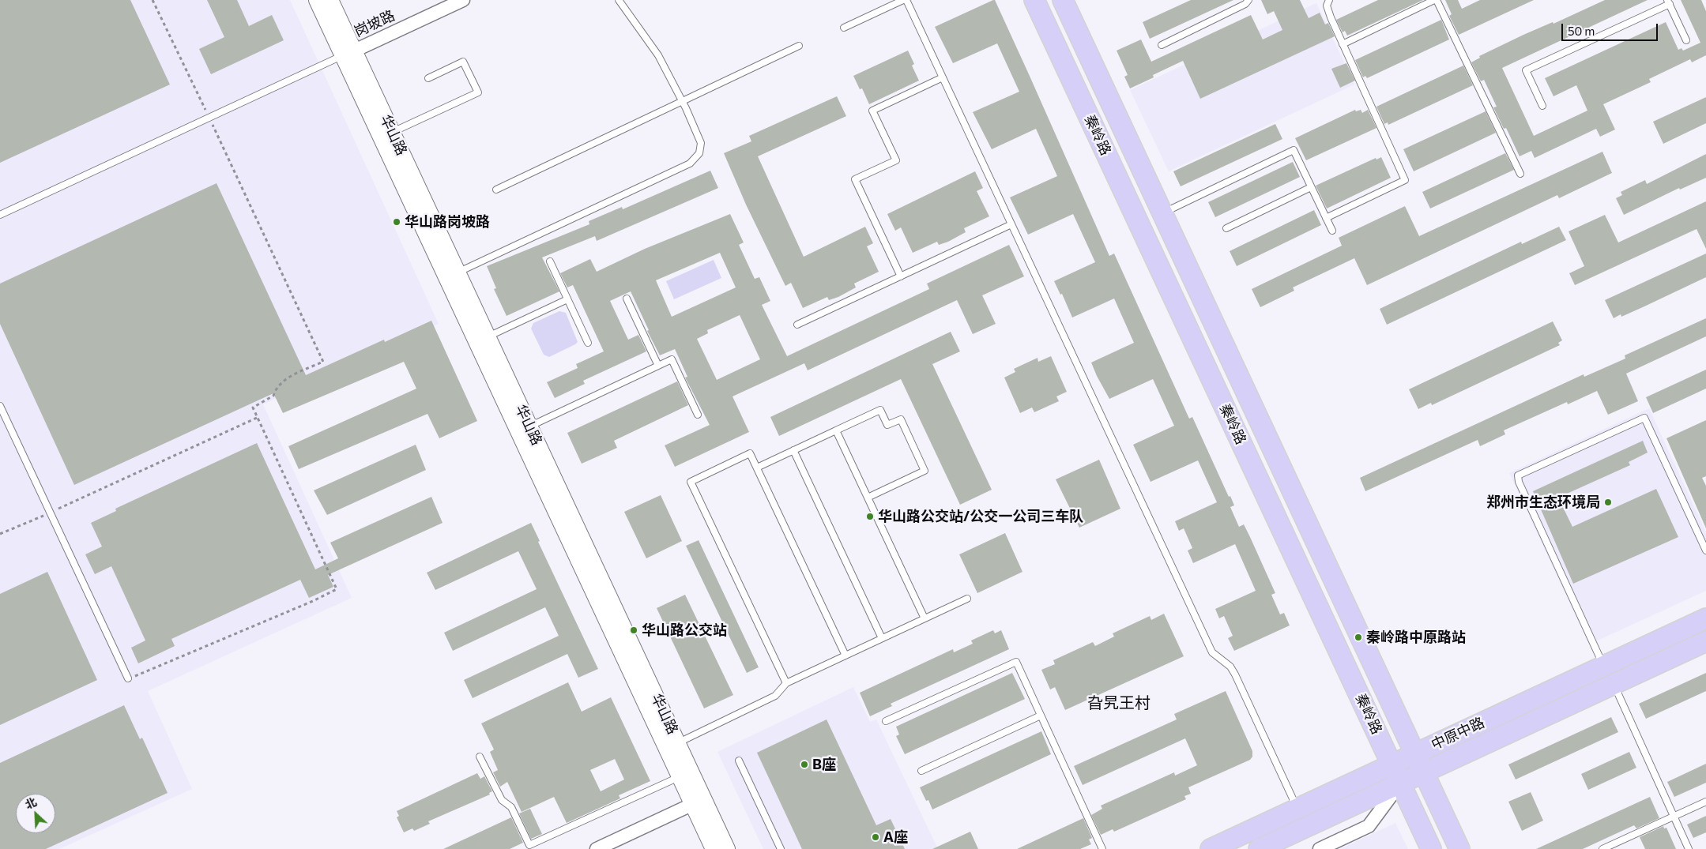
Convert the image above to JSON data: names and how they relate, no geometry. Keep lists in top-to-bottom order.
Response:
{
  "streets": {
    "main road": ["秦岭路", "中原中路"],
    "street": ["岗坡路", "华山路"]
  },
  "crossings": [
    ["岗坡路", "华山路"],
    ["秦岭路", "中原中路"]
  ],
  "districts": ["旮旯王村"],
  "places": [
    "华山路岗坡路",
    "郑州市生态环境局",
    "华山路公交站/公交一公司三车队",
    "华山路公交站",
    "秦岭路中原路站",
    "B座",
    "A座"
  ],
  "scale_bar": "50 m",
  "north": "top left"
}
